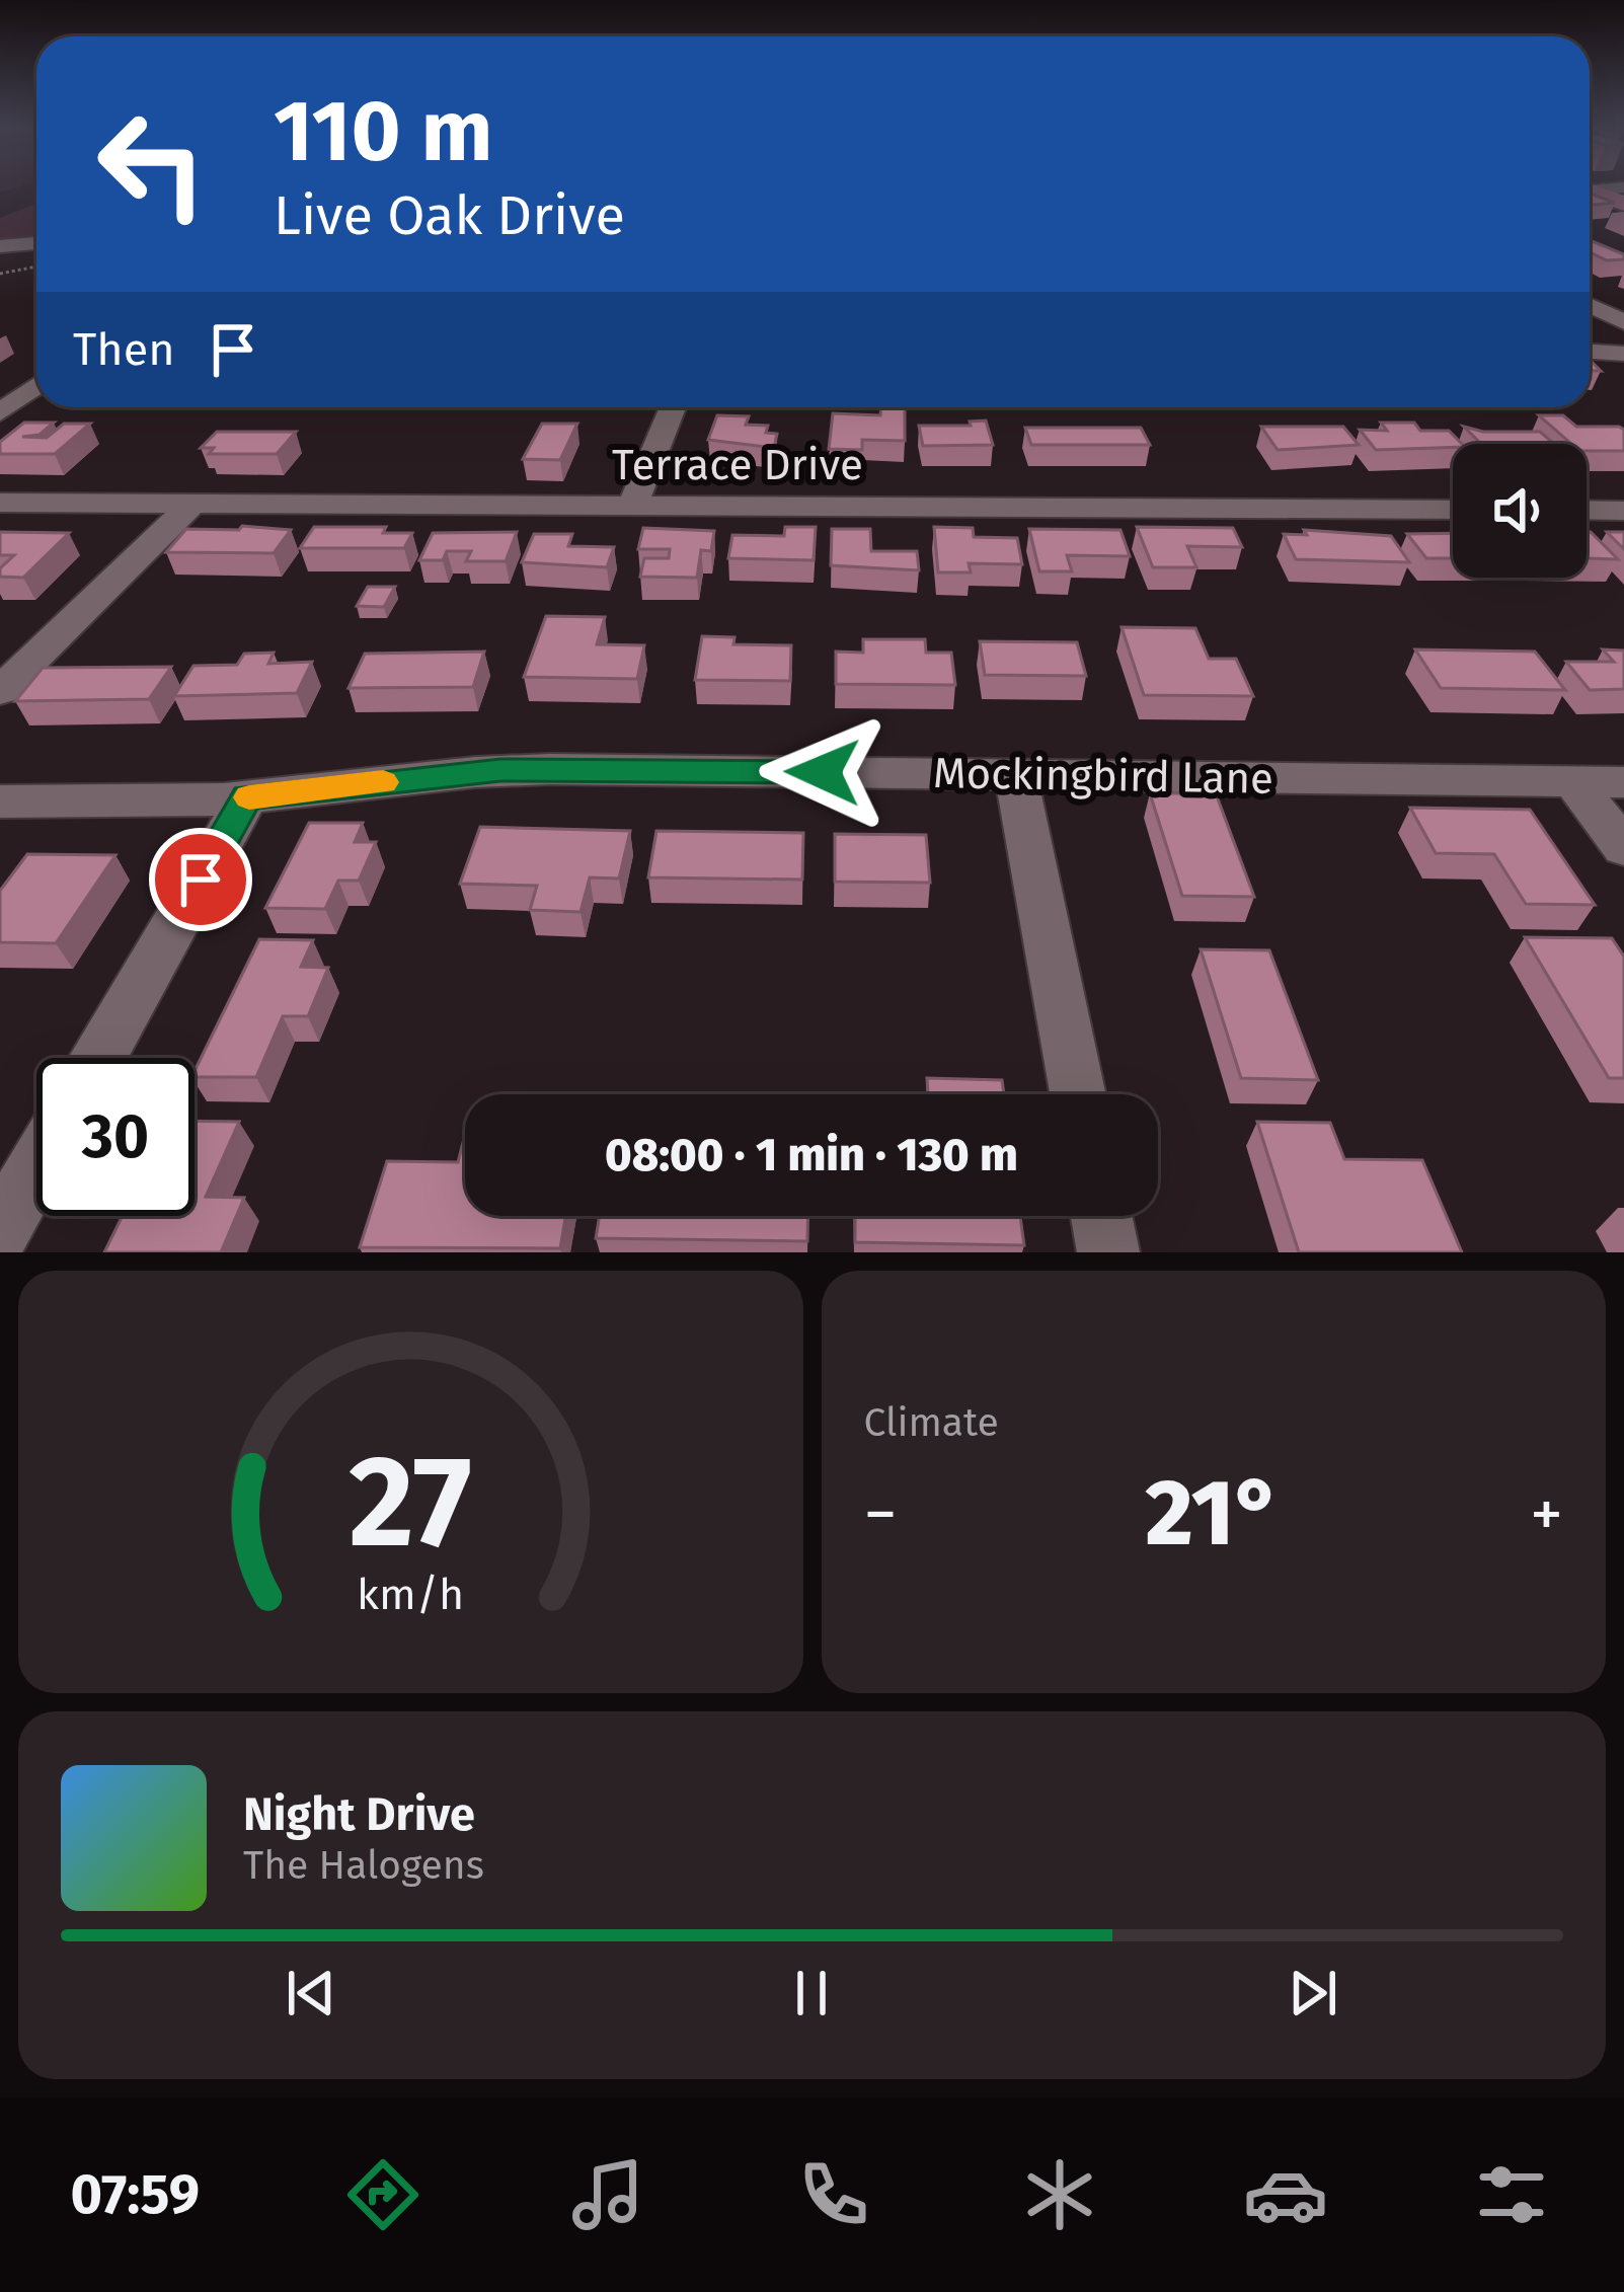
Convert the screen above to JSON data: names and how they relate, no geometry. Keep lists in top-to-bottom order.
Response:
{
  "streets": {
    "street": ["Terrace Drive", "Mockingbird Lane"]
  },
  "page": {
    "turn": ["110 m", "Live Oak Drive"],
    "then": "Then",
    "limit": "30",
    "trip": "08:00 · 1 min · 130 m",
    "tile": "Climate",
    "heat": ["−", "21°", "+"],
    "song": ["Night Drive", "The Halogens"],
    "tabs": "07:59",
    "gauge": ["27", "km/h"]
  }
}
